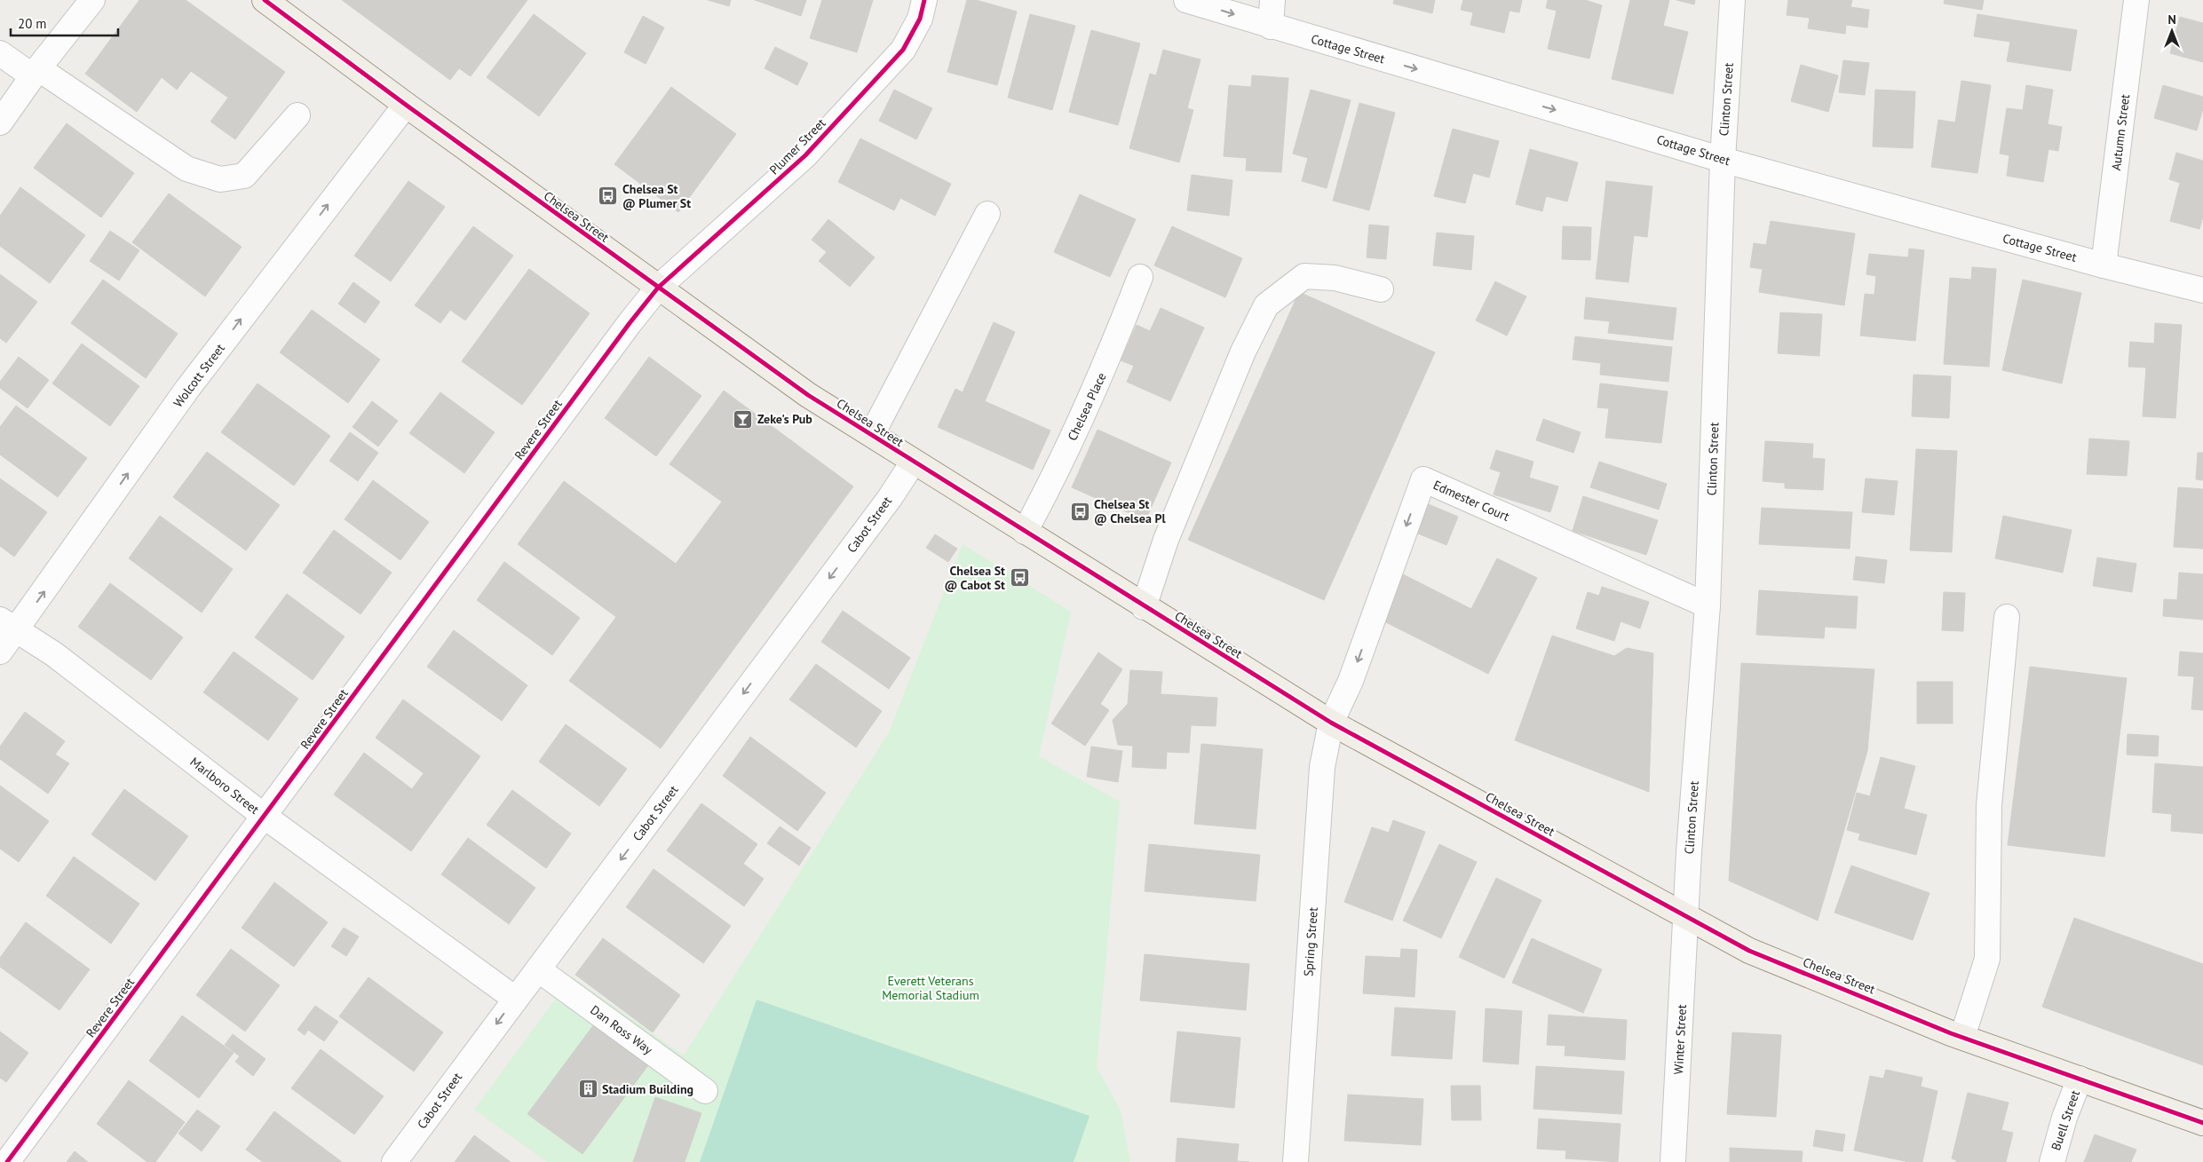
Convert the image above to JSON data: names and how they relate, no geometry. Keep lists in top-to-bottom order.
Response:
{
  "streets": {
    "main road": ["Chelsea Street"],
    "street": [
      "Cottage Street",
      "Clinton Street",
      "Autumn Street",
      "Plumer Street",
      "Wolcott Street",
      "Chelsea Place",
      "Revere Street",
      "Edmester Court",
      "Cabot Street",
      "Marlboro Street",
      "Spring Street",
      "Dan Ross Way",
      "Winter Street",
      "Buell Street"
    ]
  },
  "crossings": [
    ["Cottage Street", "Clinton Street"],
    ["Cottage Street", "Autumn Street"],
    ["Clinton Street", "Chelsea Street"],
    ["Clinton Street", "Edmester Court"],
    ["Clinton Street", "Winter Street"],
    ["Plumer Street", "Chelsea Street"],
    ["Plumer Street", "Revere Street"],
    ["Chelsea Street", "Wolcott Street"],
    ["Chelsea Street", "Chelsea Place"],
    ["Chelsea Street", "Revere Street"],
    ["Chelsea Street", "Edmester Court"],
    ["Chelsea Street", "Cabot Street"],
    ["Chelsea Street", "Spring Street"],
    ["Chelsea Street", "Winter Street"],
    ["Chelsea Street", "Buell Street"],
    ["Wolcott Street", "Marlboro Street"],
    ["Revere Street", "Marlboro Street"],
    ["Edmester Court", "Spring Street"],
    ["Cabot Street", "Marlboro Street"],
    ["Cabot Street", "Dan Ross Way"]
  ],
  "one_way": ["Cottage Street", "Wolcott Street", "Cabot Street"],
  "parks": ["Everett Veterans Memorial Stadium"],
  "places": {
    "bus stop": ["Chelsea St @ Plumer St", "Chelsea St @ Chelsea Pl", "Chelsea St @ Cabot St"],
    "bar": ["Zeke's Pub"],
    "building": ["Stadium Building"]
  },
  "scale_bar": "20 m",
  "north": "top"
}
